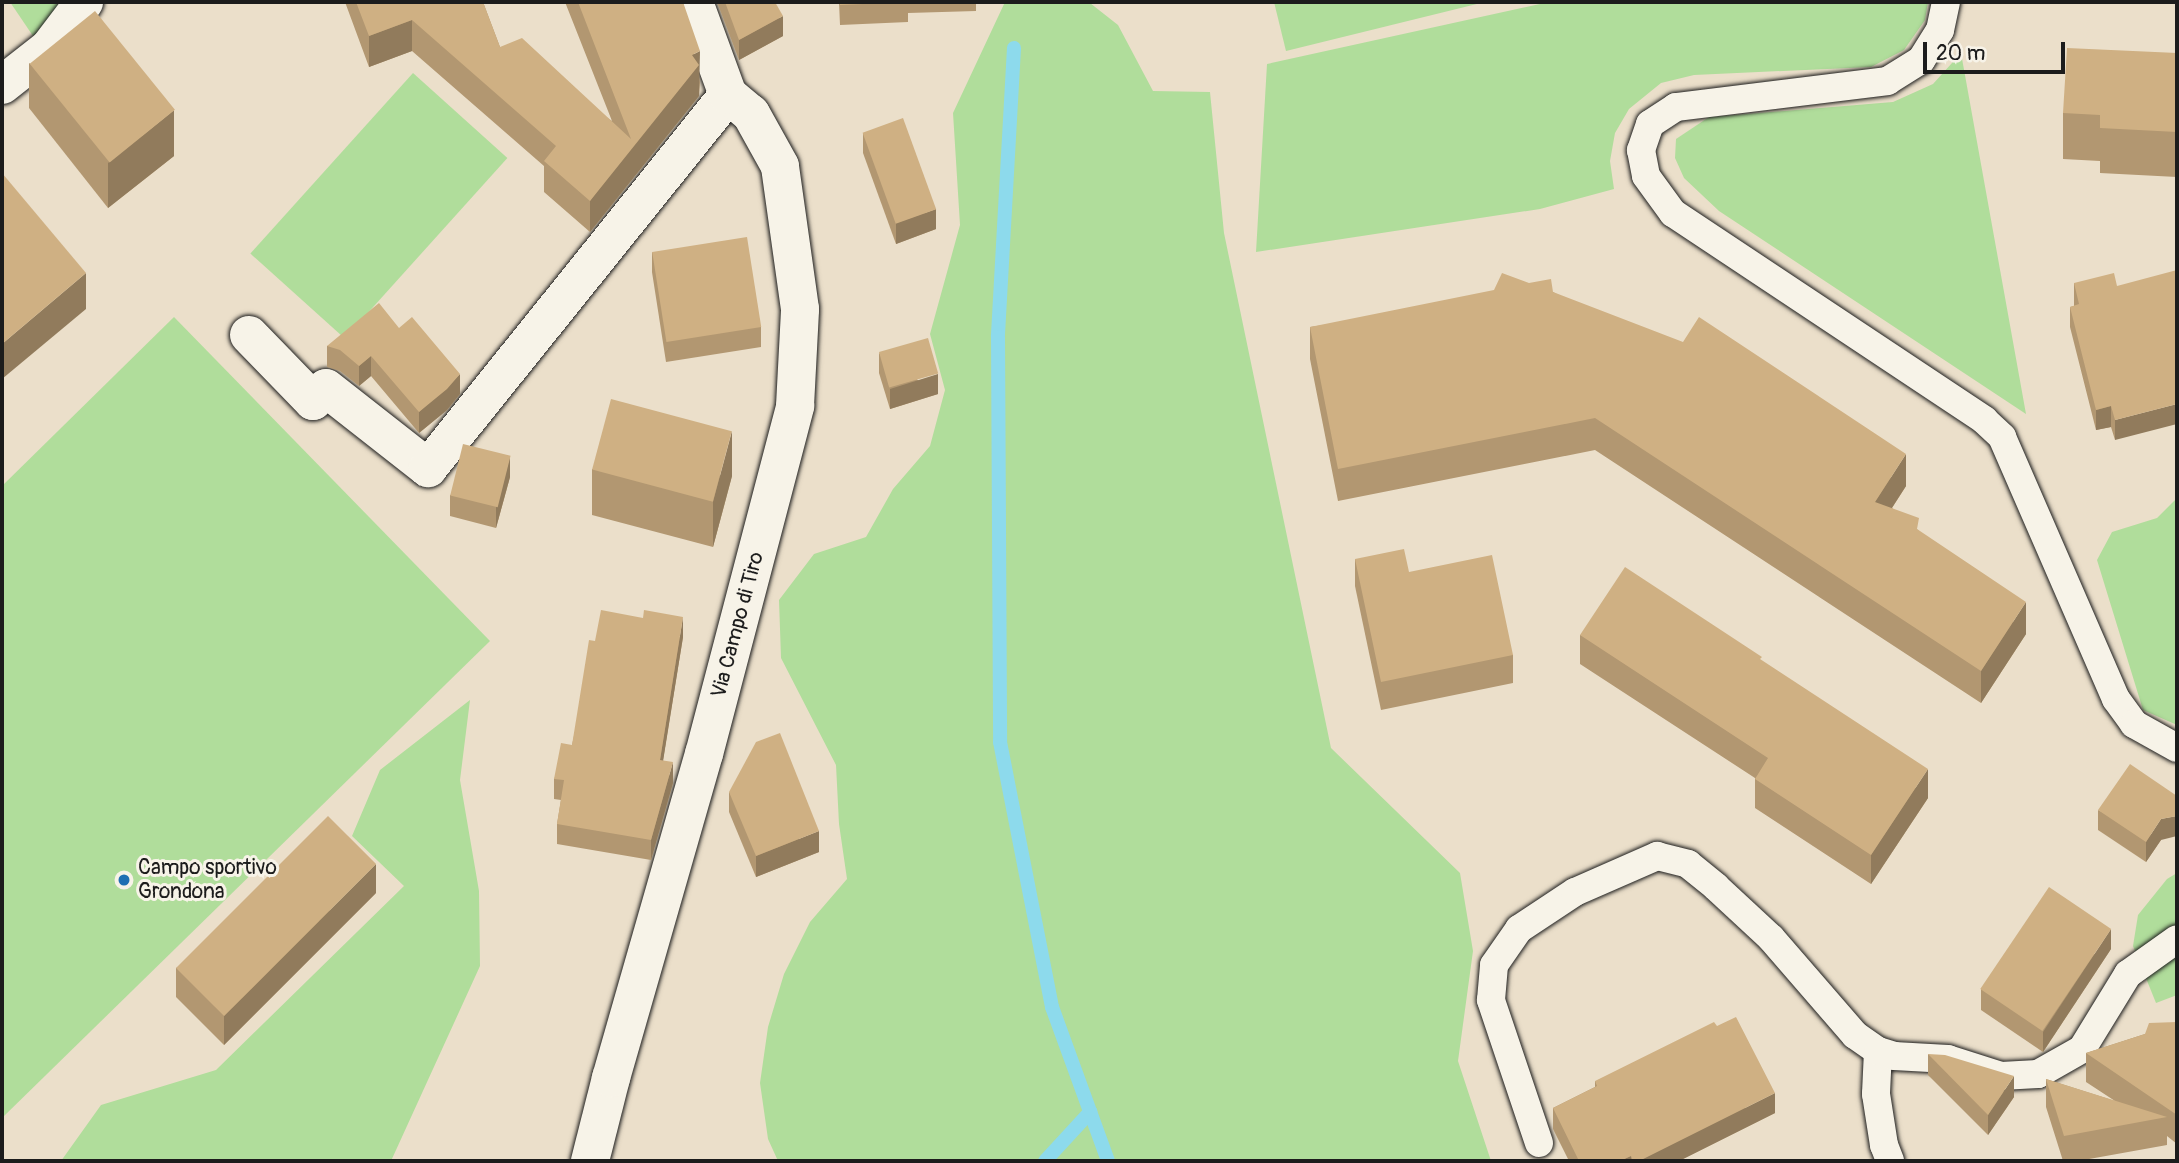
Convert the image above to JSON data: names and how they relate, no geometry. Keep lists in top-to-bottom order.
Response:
{
  "streets": {
    "street": ["Via Campo di Tiro"]
  },
  "places": ["Campo sportivo Grondona"],
  "scale_bar": "20 m"
}
